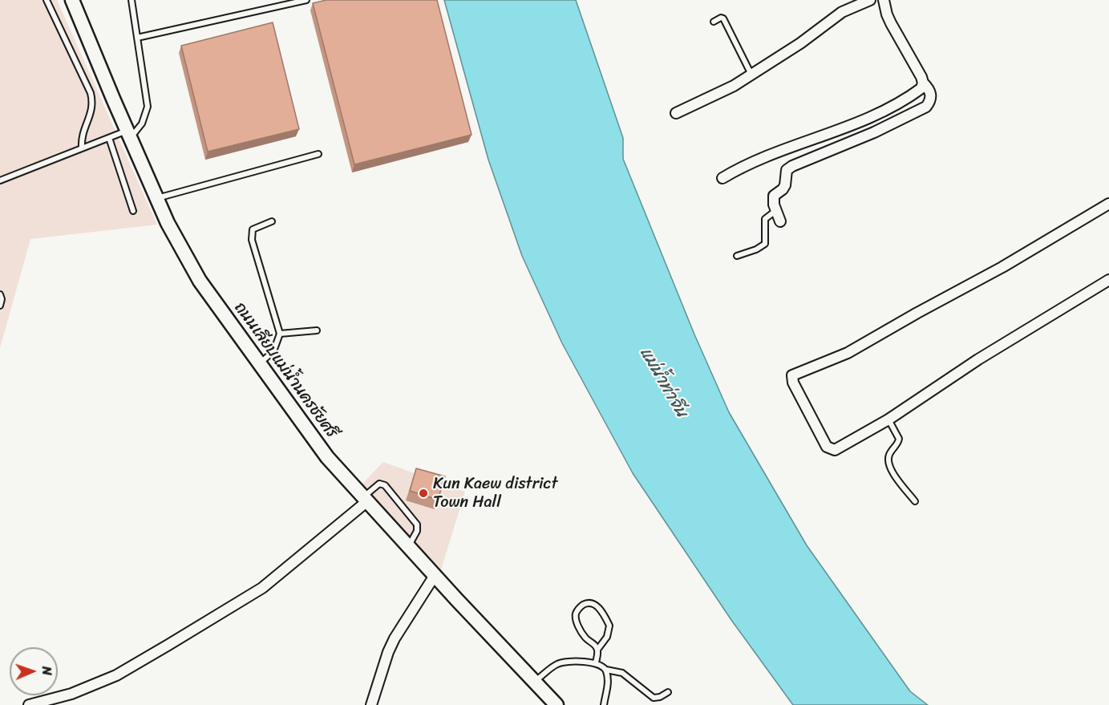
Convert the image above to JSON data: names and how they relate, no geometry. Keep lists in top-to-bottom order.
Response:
{
  "streets": {
    "main road": ["ถนนเลียบแม่น้ำนครชัยศรี"]
  },
  "water": ["แม่น้ำท่าจีน"],
  "places": ["Kun Kaew district Town Hall"],
  "north": "right"
}
